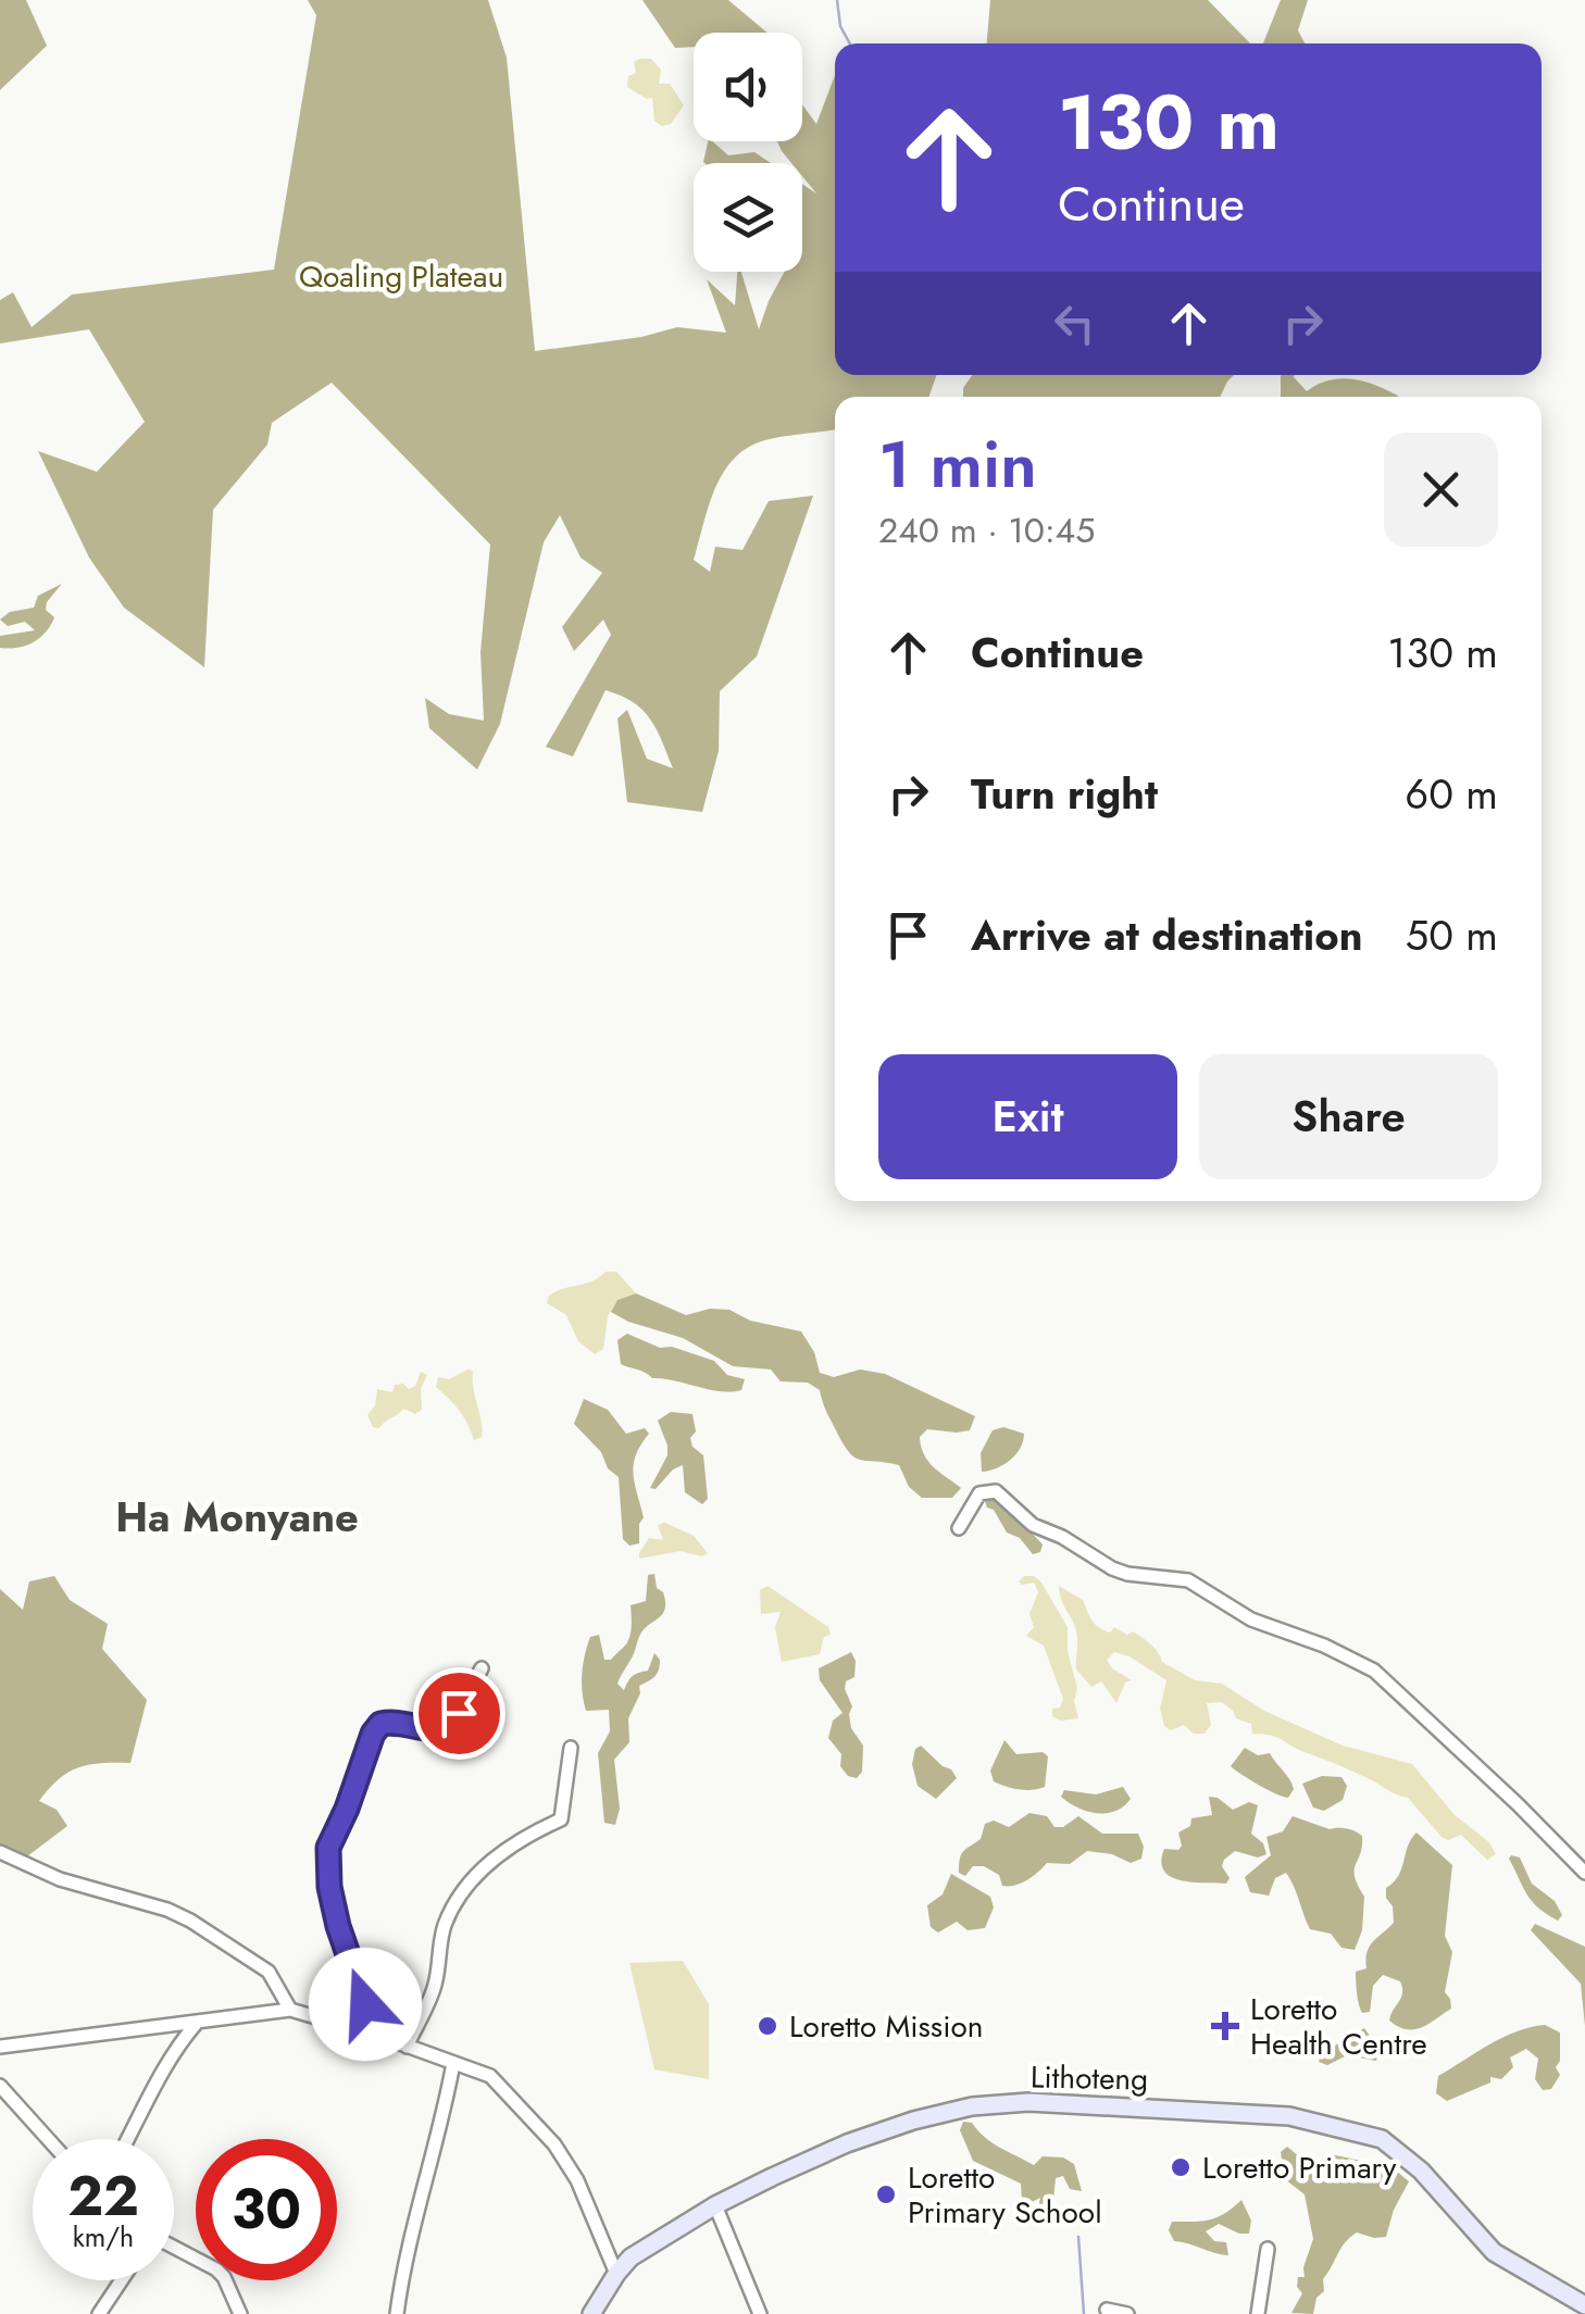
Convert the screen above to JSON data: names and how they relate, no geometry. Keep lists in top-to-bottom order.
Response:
{
  "streets": {
    "main road": ["Lithoteng"]
  },
  "districts": ["Ha Monyane"],
  "parks": ["Qoaling Plateau"],
  "places": {
    "other": ["Loretto Mission", "Loretto Primary", "Loretto Primary School"],
    "health": ["Loretto Health Centre"]
  },
  "page": {
    "turn": ["130 m", "Continue"],
    "heading": ["1 min", "240 m · 10:45"],
    "list": [
      {
        "name": "Continue",
        "value": "130 m"
      },
      {
        "name": "Turn right",
        "value": "60 m"
      },
      {
        "name": "Arrive at destination",
        "value": "50 m"
      }
    ],
    "buttons": ["Exit", "Share"],
    "speed": "22 km/h",
    "limit": "30"
  }
}
